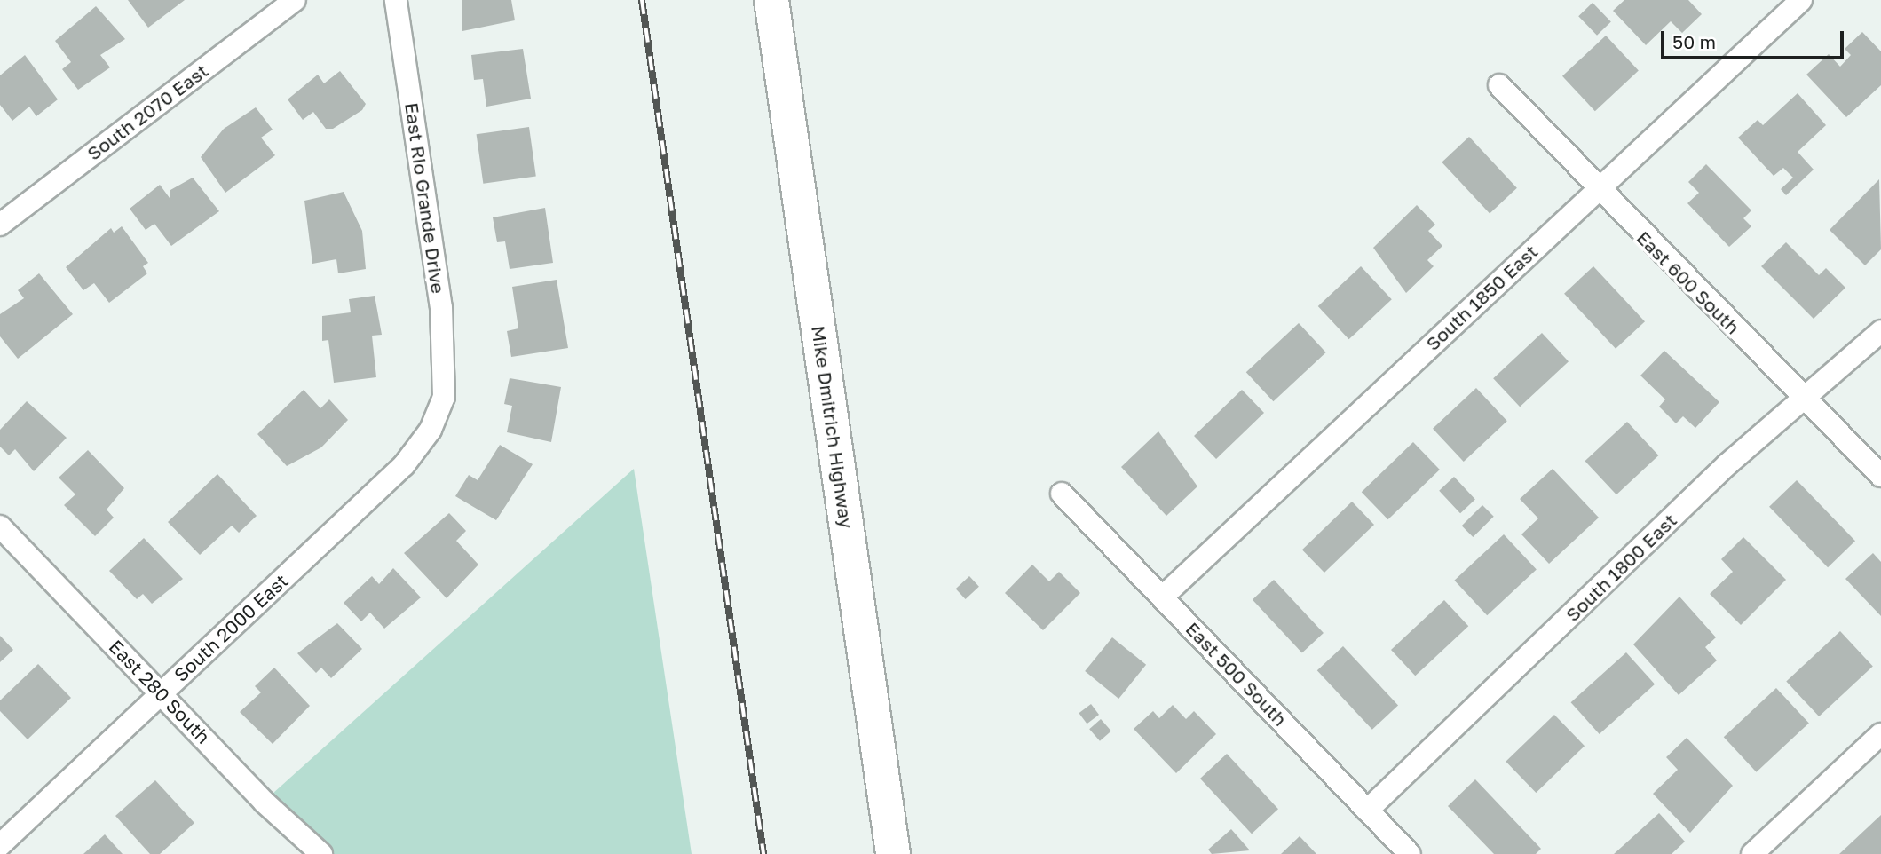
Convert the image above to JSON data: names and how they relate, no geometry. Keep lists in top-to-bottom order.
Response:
{
  "streets": {
    "highway": ["Mike Dmitrich Highway"],
    "street": [
      "South 2070 East",
      "East Rio Grande Drive",
      "East 600 South",
      "South 1850 East",
      "South 1800 East",
      "South 2000 East",
      "East 500 South",
      "East 280 South"
    ]
  },
  "crossings": [
    ["East Rio Grande Drive", "South 2000 East"],
    ["East 600 South", "South 1850 East"],
    ["East 600 South", "South 1800 East"],
    ["South 1850 East", "East 500 South"],
    ["South 1800 East", "East 500 South"],
    ["South 2000 East", "East 280 South"]
  ],
  "scale_bar": "50 m"
}
